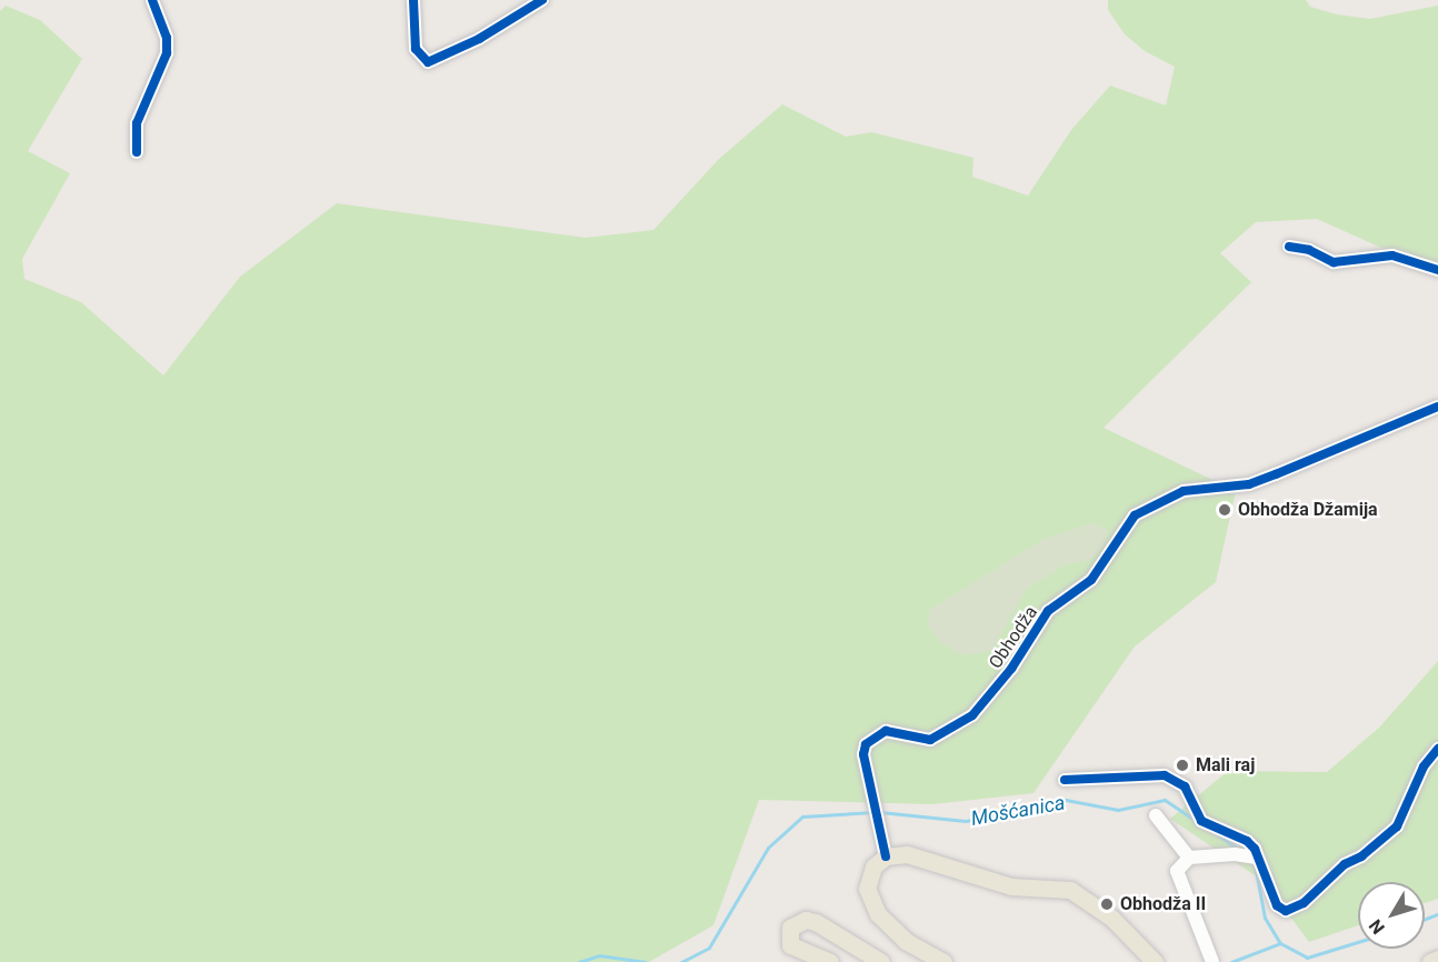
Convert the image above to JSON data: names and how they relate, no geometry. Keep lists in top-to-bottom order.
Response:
{
  "streets": {
    "street": ["Obhodža"]
  },
  "water": ["Mošćanica"],
  "places": ["Obhodža Džamija", "Mali raj", "Obhodža II"],
  "north": "bottom left"
}
